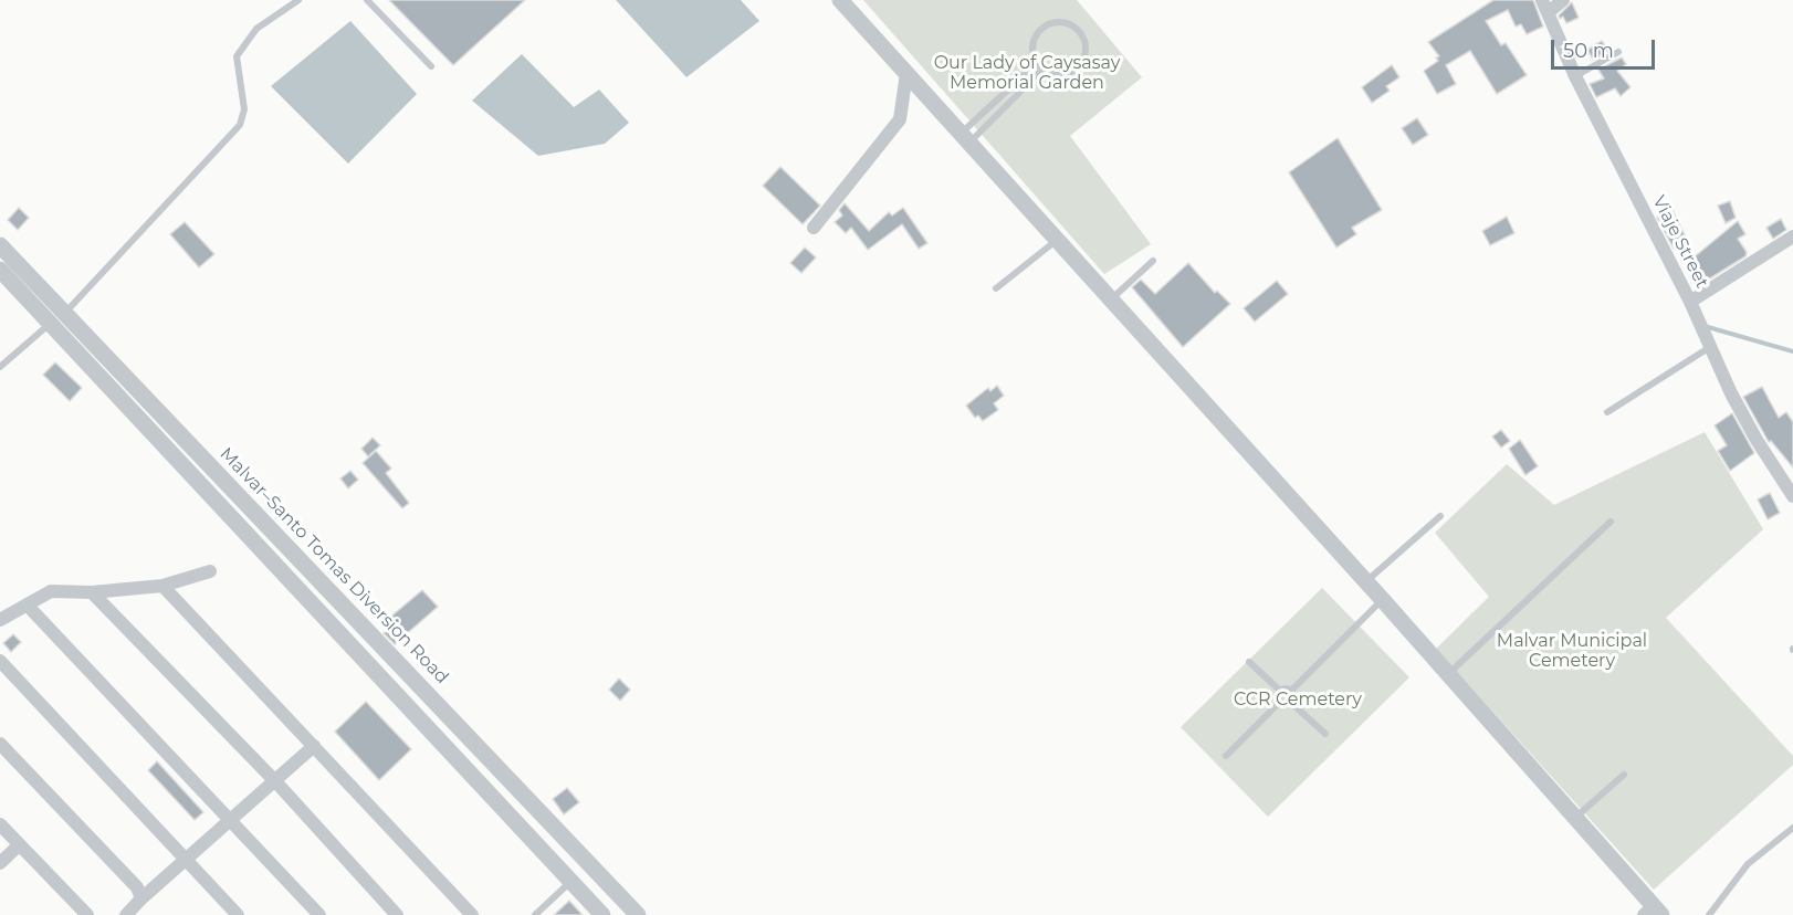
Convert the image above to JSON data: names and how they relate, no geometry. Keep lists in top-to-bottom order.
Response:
{
  "streets": {
    "street": ["Viaje Street", "Malvar–Santo Tomas Diversion Road"]
  },
  "parks": ["Our Lady of Caysasay Memorial Garden", "Malvar Municipal Cemetery", "CCR Cemetery"],
  "scale_bar": "50 m"
}
